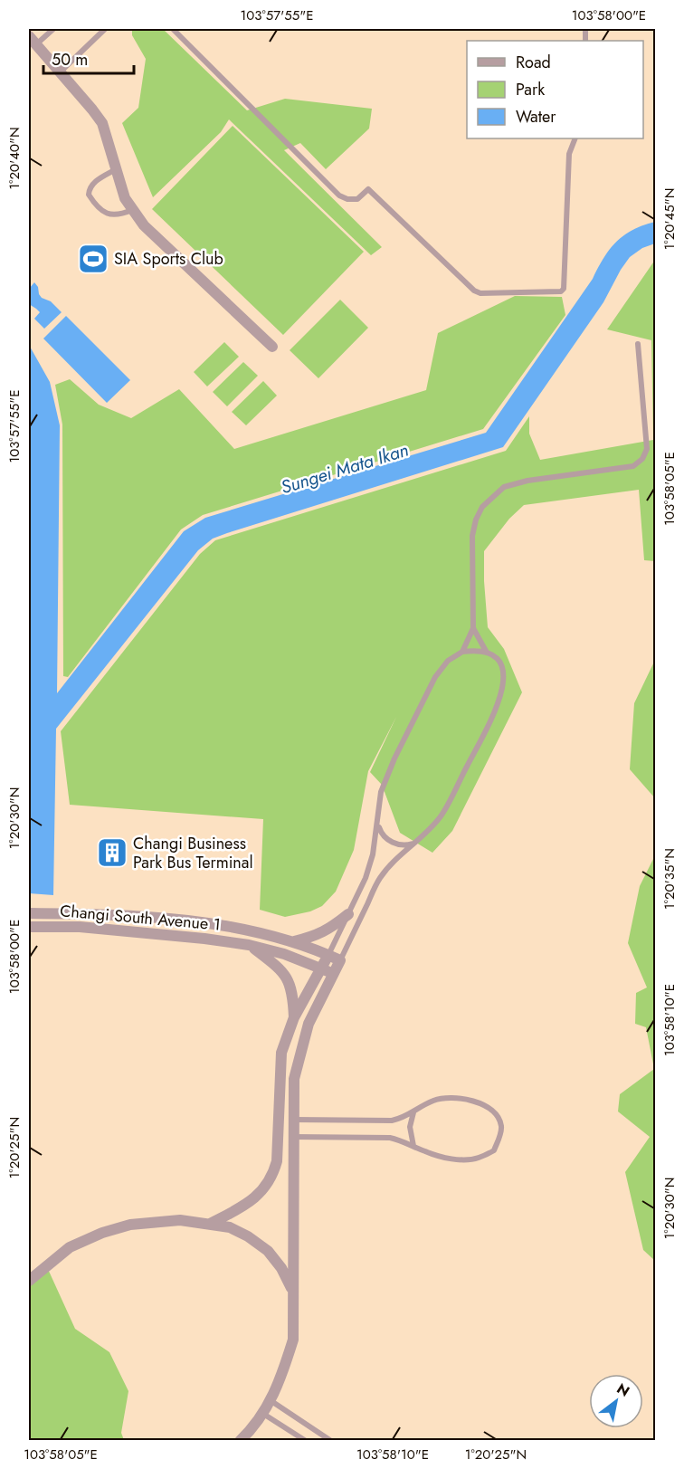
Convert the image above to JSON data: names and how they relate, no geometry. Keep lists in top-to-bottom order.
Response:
{
  "streets": {
    "street": ["Changi South Avenue 1"]
  },
  "water": ["Sungei Mata Ikan"],
  "places": {
    "sports": ["SIA Sports Club"],
    "building": ["Changi Business Park Bus Terminal"]
  },
  "legend": ["Road", "Park", "Water"],
  "scale_bar": "50 m",
  "north": "top right",
  "coordinates": [
    "103°57'55\"E",
    "103°58'00\"E",
    "1°20'40\"N",
    "1°20'45\"N",
    "103°58'05\"E",
    "1°20'30\"N",
    "1°20'35\"N",
    "103°58'10\"E",
    "1°20'25\"N"
  ]
}
